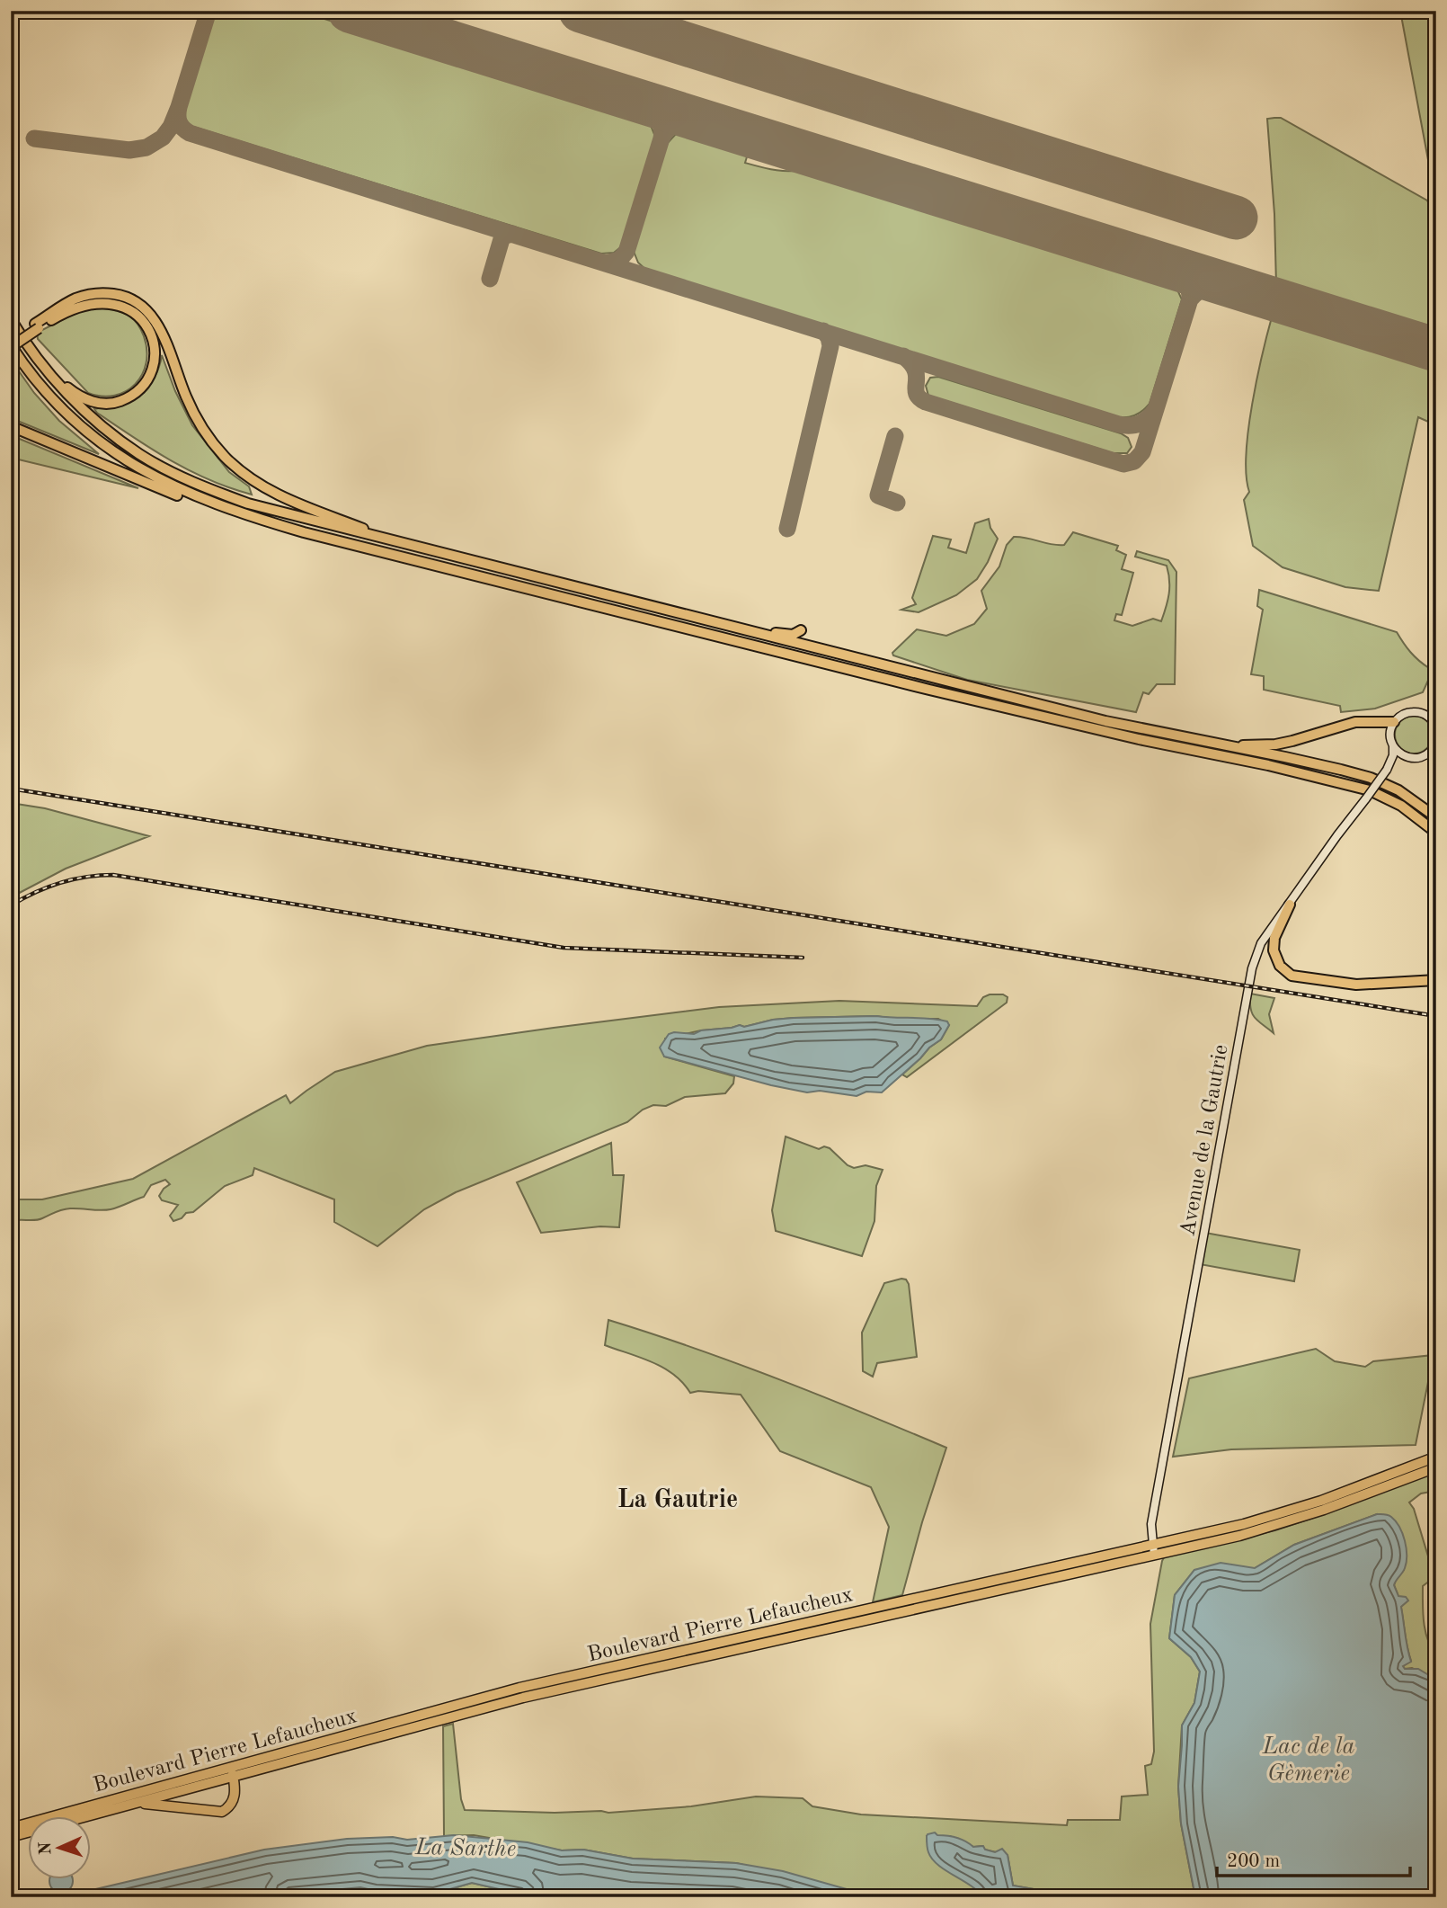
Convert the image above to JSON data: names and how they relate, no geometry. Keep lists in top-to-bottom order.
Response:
{
  "streets": {
    "main road": ["Boulevard Pierre Lefaucheux"],
    "street": ["Avenue de la Gautrie"]
  },
  "crossings": [
    ["Avenue de la Gautrie", "Boulevard Pierre Lefaucheux"]
  ],
  "districts": ["La Gautrie"],
  "water": ["Lac de la Gèmerie", "La Sarthe"],
  "scale_bar": "200 m",
  "north": "left"
}
